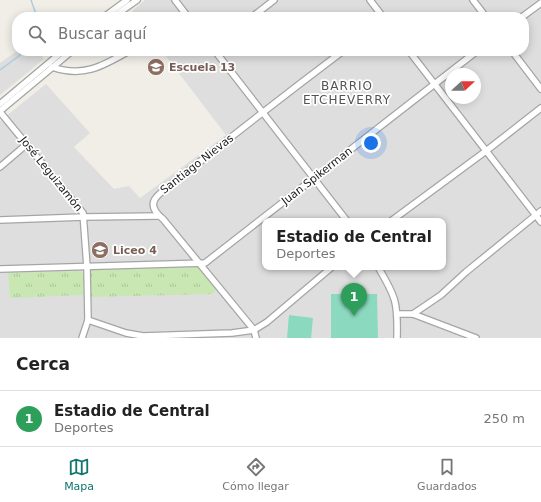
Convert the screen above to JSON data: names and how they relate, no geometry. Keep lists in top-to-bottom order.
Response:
{
  "streets": {
    "street": ["Santiago Nievas", "José Leguizamón", "Juan Spikerman"]
  },
  "crossings": [
    ["José Leguizamón", "Juan Spikerman"]
  ],
  "districts": ["BARRIO ETCHEVERRY"],
  "places": {
    "school or university": ["Escuela 13", "Liceo 4"]
  },
  "north": "right",
  "page": {
    "search": "Buscar aquí",
    "popup": ["Estadio de Central", "Deportes"],
    "pins": "1",
    "heading": "Cerca",
    "list": [
      {
        "mark": "1",
        "name": "Estadio de Central",
        "note": "Deportes",
        "value": "250 m"
      }
    ],
    "nav": ["Mapa", "Cómo llegar", "Guardados"]
  }
}
